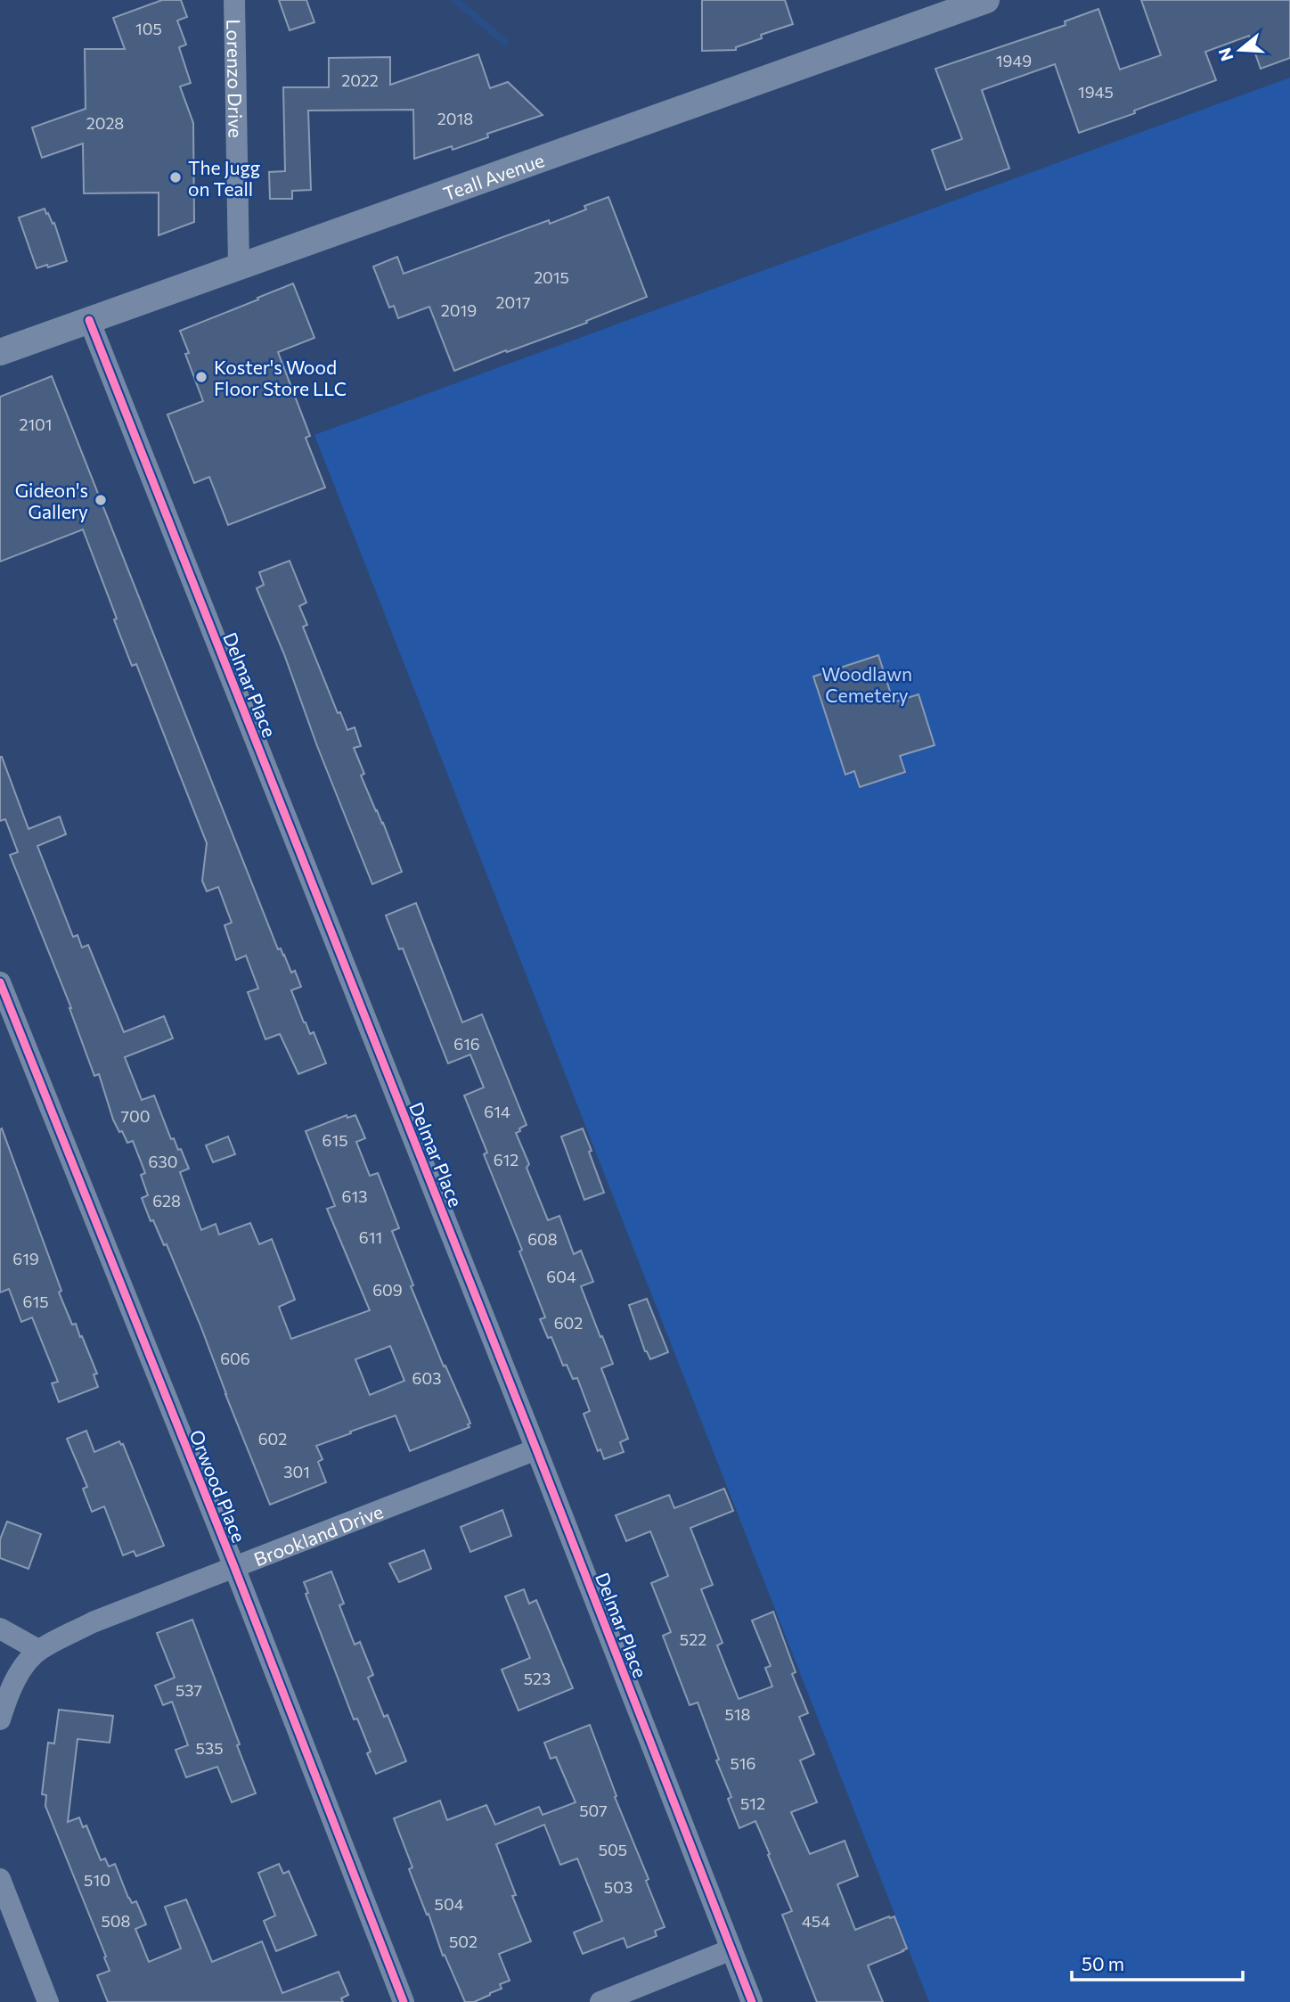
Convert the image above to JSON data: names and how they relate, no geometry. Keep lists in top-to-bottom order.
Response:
{
  "streets": {
    "street": [
      "Lorenzo Drive",
      "Teall Avenue",
      "Delmar Place",
      "Orwood Place",
      "Brookland Drive"
    ]
  },
  "crossings": [
    ["Lorenzo Drive", "Teall Avenue"],
    ["Teall Avenue", "Delmar Place"],
    ["Delmar Place", "Brookland Drive"],
    ["Orwood Place", "Brookland Drive"]
  ],
  "parks": ["Woodlawn Cemetery"],
  "places": ["The Jugg on Teall", "Koster's Wood Floor Store LLC", "Gideon's Gallery"],
  "house_numbers": [
    "105",
    "1949",
    "2022",
    "1945",
    "2018",
    "2028",
    "2015",
    "2017",
    "2019",
    "2101",
    "616",
    "614",
    "700",
    "615",
    "612",
    "630",
    "613",
    "628",
    "611",
    "608",
    "619",
    "604",
    "609",
    "615",
    "602",
    "606",
    "603",
    "602",
    "301",
    "522",
    "523",
    "537",
    "518",
    "535",
    "516",
    "512",
    "507",
    "505",
    "510",
    "503",
    "504",
    "508",
    "454",
    "502"
  ],
  "scale_bar": "50 m",
  "north": "left"
}
